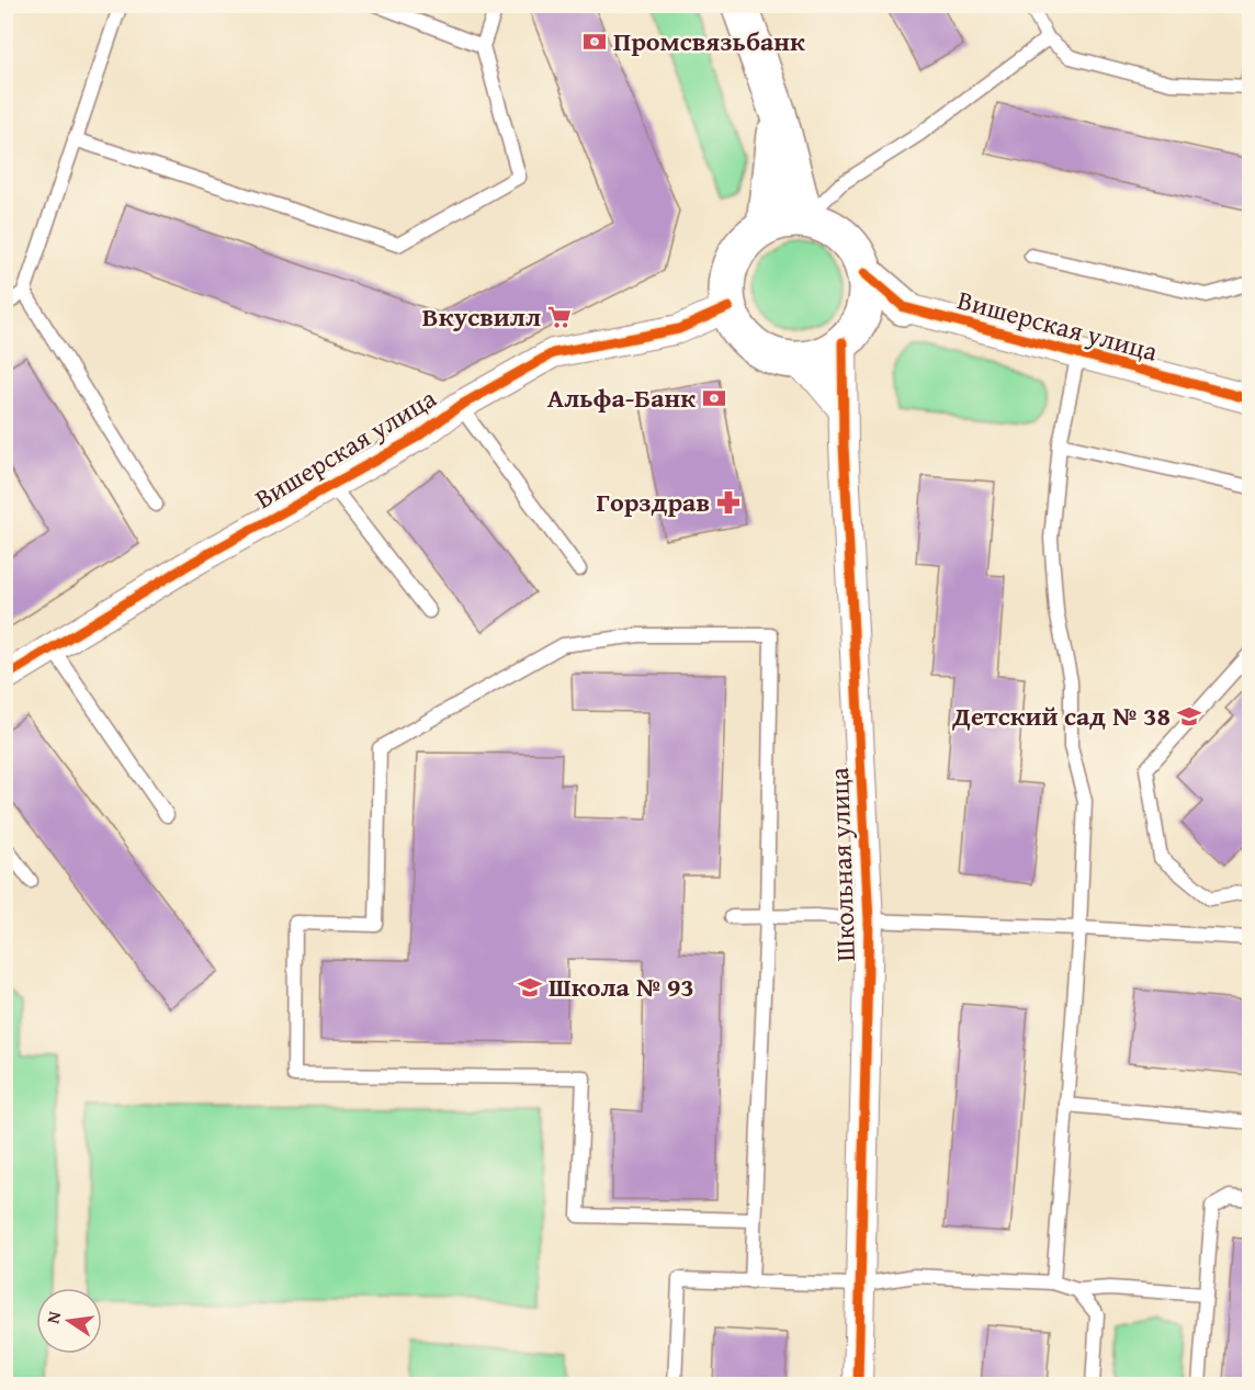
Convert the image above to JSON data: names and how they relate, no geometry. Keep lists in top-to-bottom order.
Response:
{
  "streets": {
    "street": ["Вишерская улица", "Школьная улица"]
  },
  "crossings": [
    ["Вишерская улица", "Школьная улица"]
  ],
  "places": {
    "bank": ["Промсвязьбанк", "Альфа-Банк"],
    "supermarket": ["Вкусвилл"],
    "pharmacy": ["Горздрав"],
    "school or university": ["Детский сад № 38", "Школа № 93"]
  },
  "north": "left"
}
